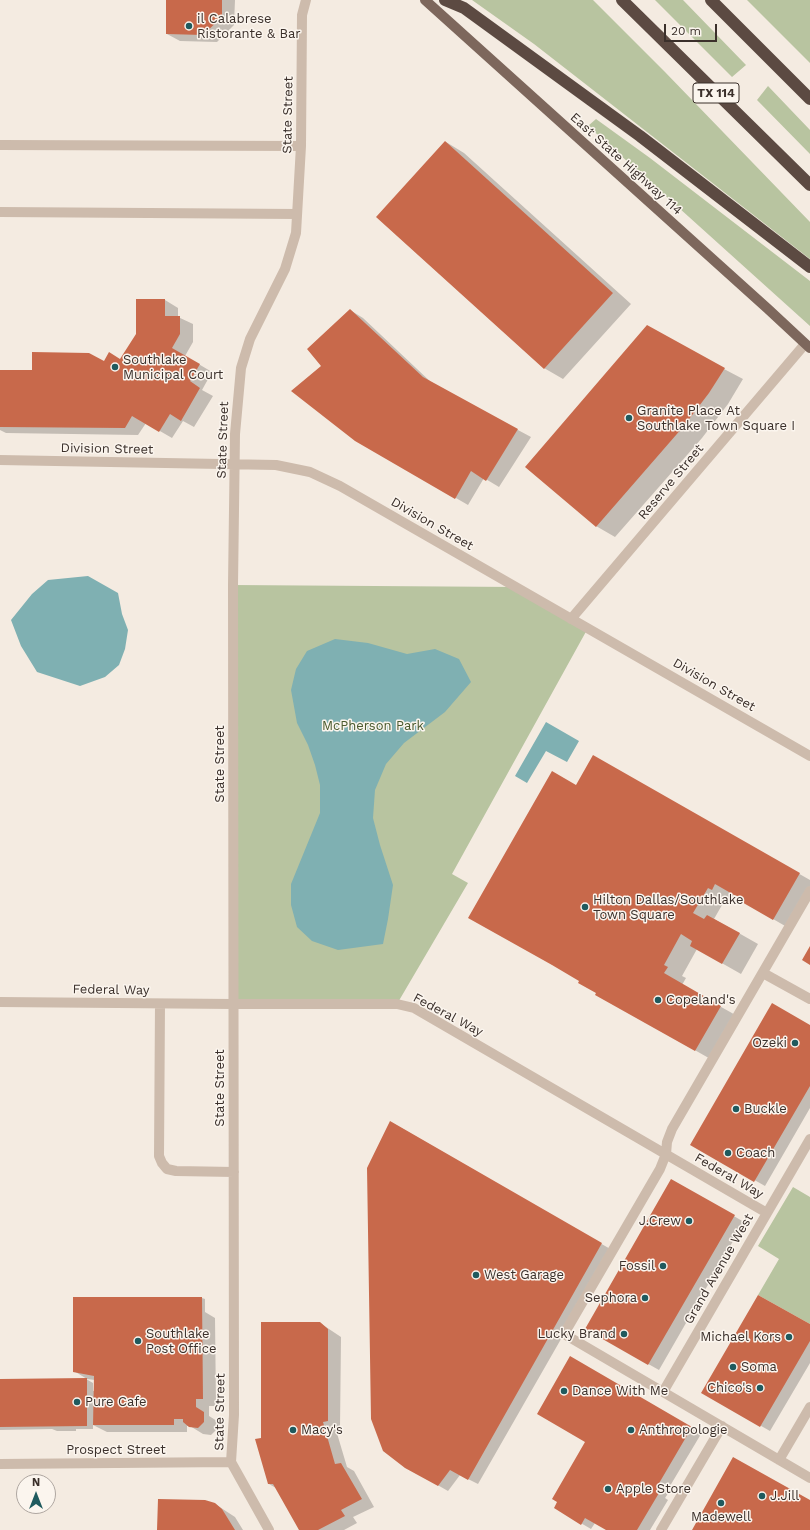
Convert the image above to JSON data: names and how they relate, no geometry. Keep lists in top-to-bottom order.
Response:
{
  "streets": {
    "highway": ["TX 114"],
    "main road": ["East State Highway 114"],
    "street": [
      "State Street",
      "Division Street",
      "Reserve Street",
      "Federal Way",
      "Grand Avenue West",
      "Prospect Street"
    ]
  },
  "crossings": [
    ["State Street", "Division Street"],
    ["State Street", "Federal Way"],
    ["State Street", "Prospect Street"],
    ["East State Highway 114", "Reserve Street"],
    ["Division Street", "Reserve Street"],
    ["Federal Way", "Grand Avenue West"]
  ],
  "parks": ["McPherson Park"],
  "places": [
    "il Calabrese Ristorante & Bar",
    "Southlake Municipal Court",
    "Granite Place At Southlake Town Square I",
    "Hilton Dallas/Southlake Town Square",
    "Copeland's",
    "Ozeki",
    "Buckle",
    "Coach",
    "J.Crew",
    "Fossil",
    "West Garage",
    "Sephora",
    "Lucky Brand",
    "Michael Kors",
    "Southlake Post Office",
    "Soma",
    "Chico's",
    "Dance With Me",
    "Pure Cafe",
    "Macy's",
    "Anthropologie",
    "Apple Store",
    "J.Jill",
    "Madewell"
  ],
  "scale_bar": "20 m",
  "north": "top"
}
